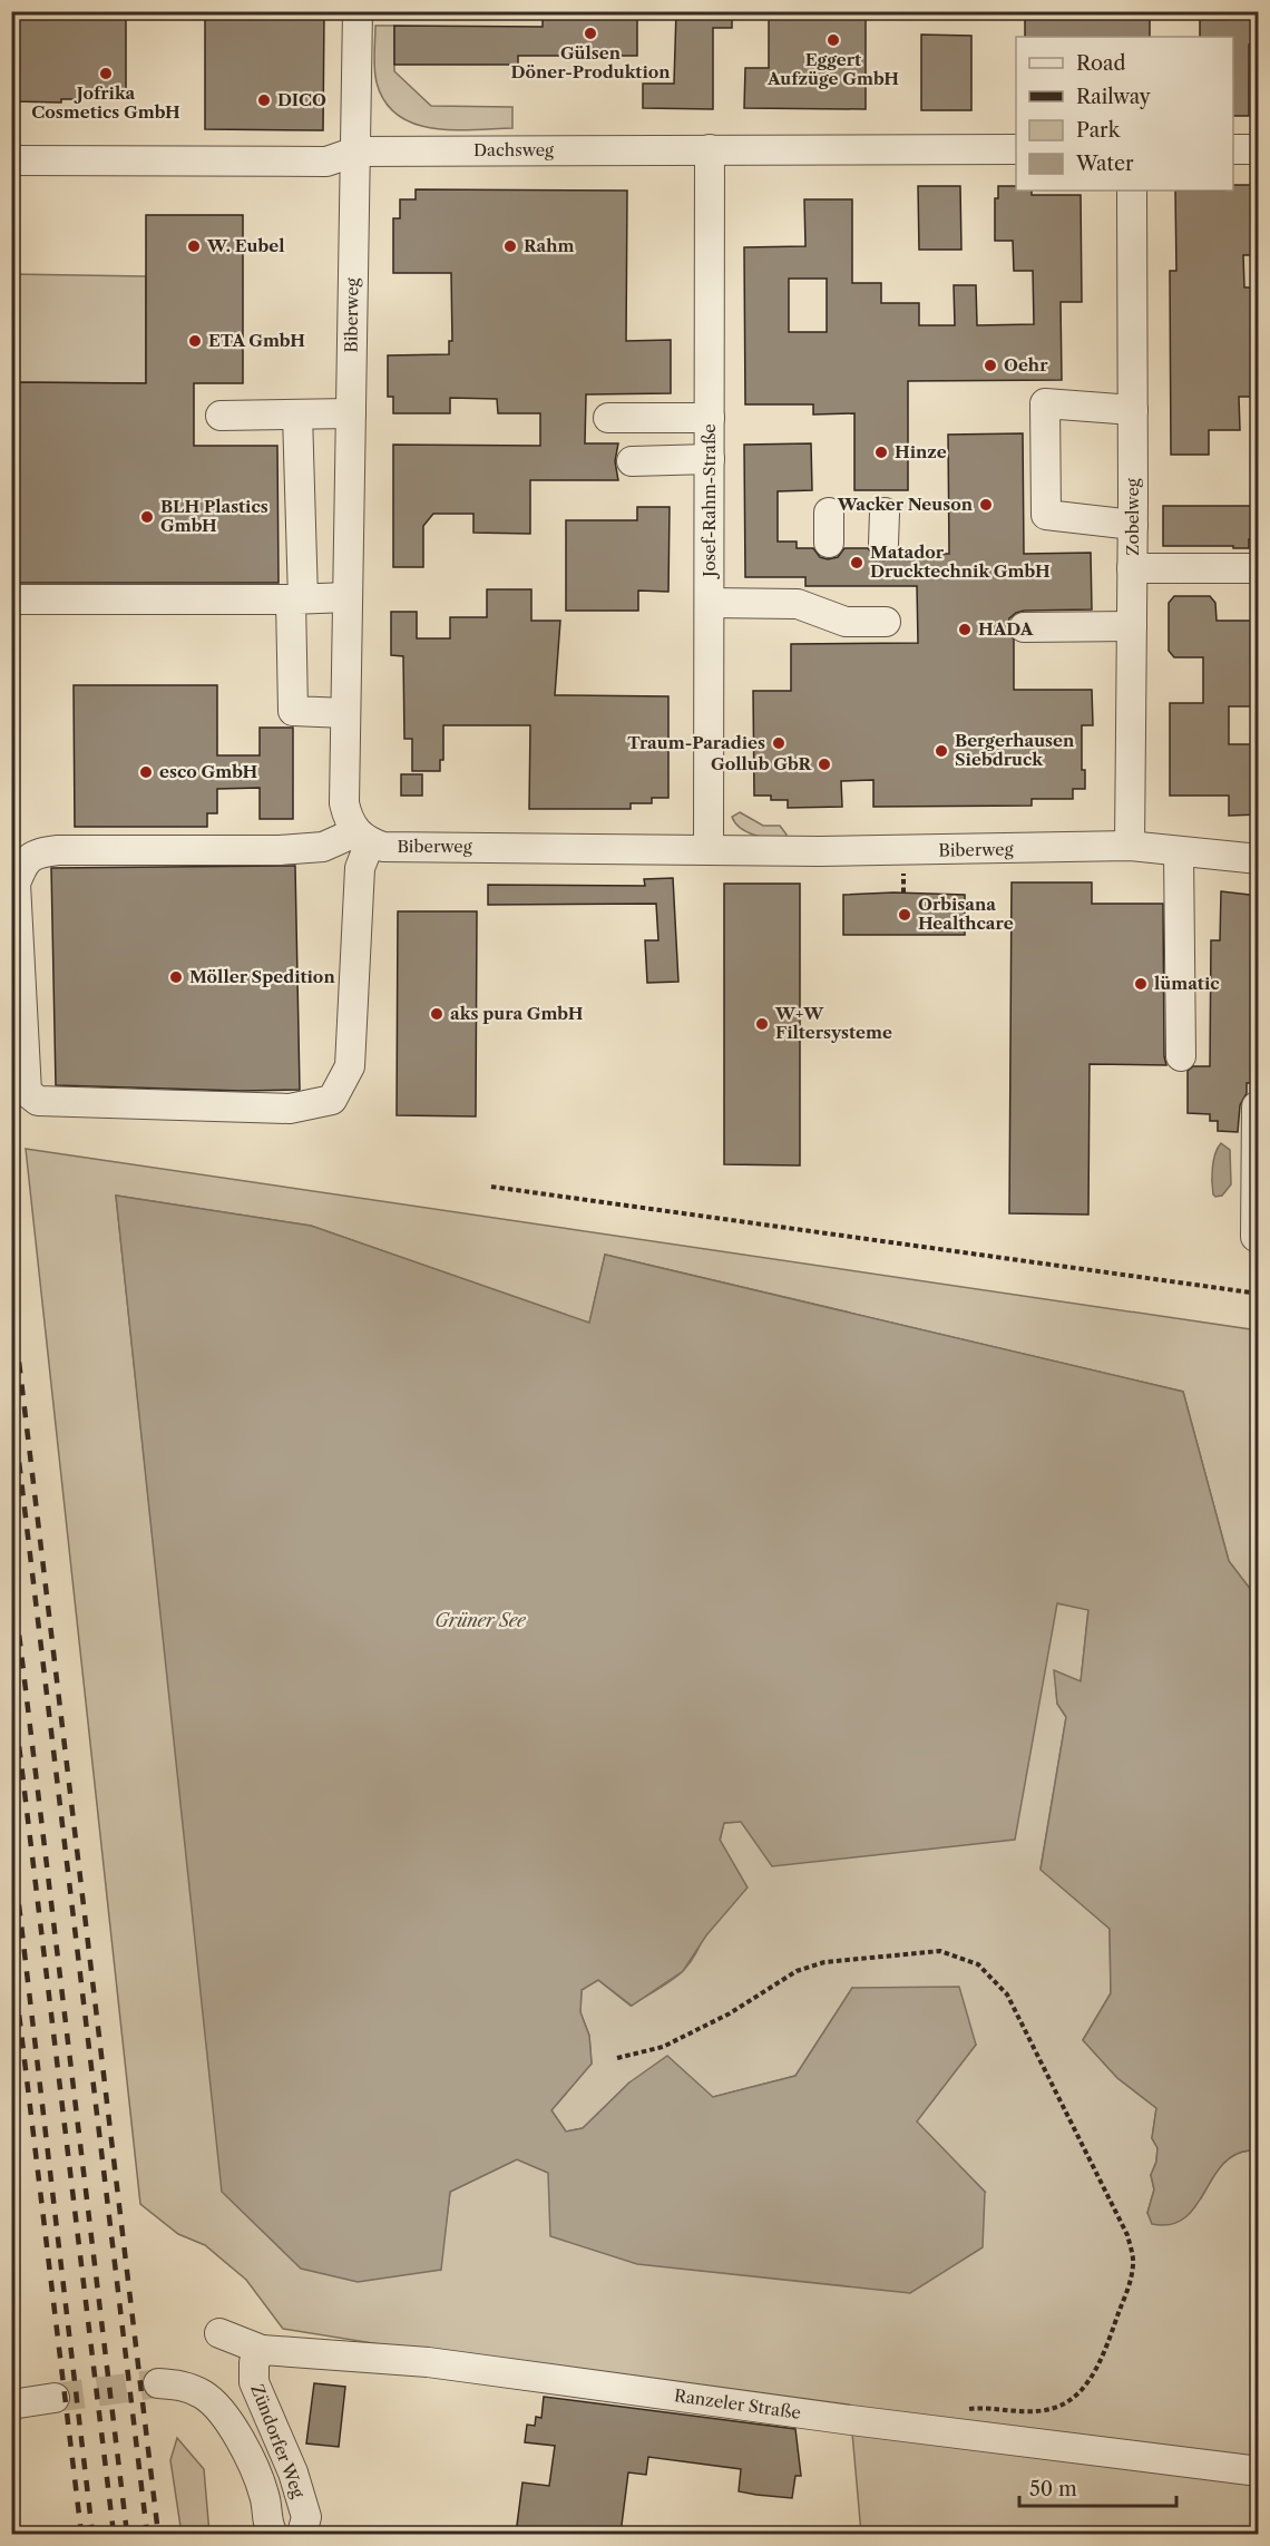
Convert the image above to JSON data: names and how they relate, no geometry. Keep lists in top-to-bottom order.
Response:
{
  "streets": {
    "street": [
      "Dachsweg",
      "Biberweg",
      "Josef-Rahm-Straße",
      "Zobelweg",
      "Ranzeler Straße",
      "Zündorfer Weg"
    ]
  },
  "crossings": [
    ["Dachsweg", "Biberweg"],
    ["Dachsweg", "Josef-Rahm-Straße"],
    ["Biberweg", "Josef-Rahm-Straße"],
    ["Biberweg", "Zobelweg"],
    ["Ranzeler Straße", "Zündorfer Weg"]
  ],
  "water": ["Grüner See"],
  "places": [
    "Gülsen Döner-Produktion",
    "Eggert Aufzüge GmbH",
    "Jofrika Cosmetics GmbH",
    "DICO",
    "W. Eubel",
    "Rahm",
    "ETA GmbH",
    "Oehr",
    "Hinze",
    "Wacker Neuson",
    "BLH Plastics GmbH",
    "Matador Drucktechnik GmbH",
    "HADA",
    "Traum-Paradies",
    "Bergerhausen Siebdruck",
    "Gollub GbR",
    "esco GmbH",
    "Orbisana Healthcare",
    "Möller Spedition",
    "lümatic",
    "aks pura GmbH",
    "W+W Filtersysteme"
  ],
  "legend": [
    "Road",
    "Railway",
    "Park",
    "Water"
  ],
  "scale_bar": "50 m"
}
